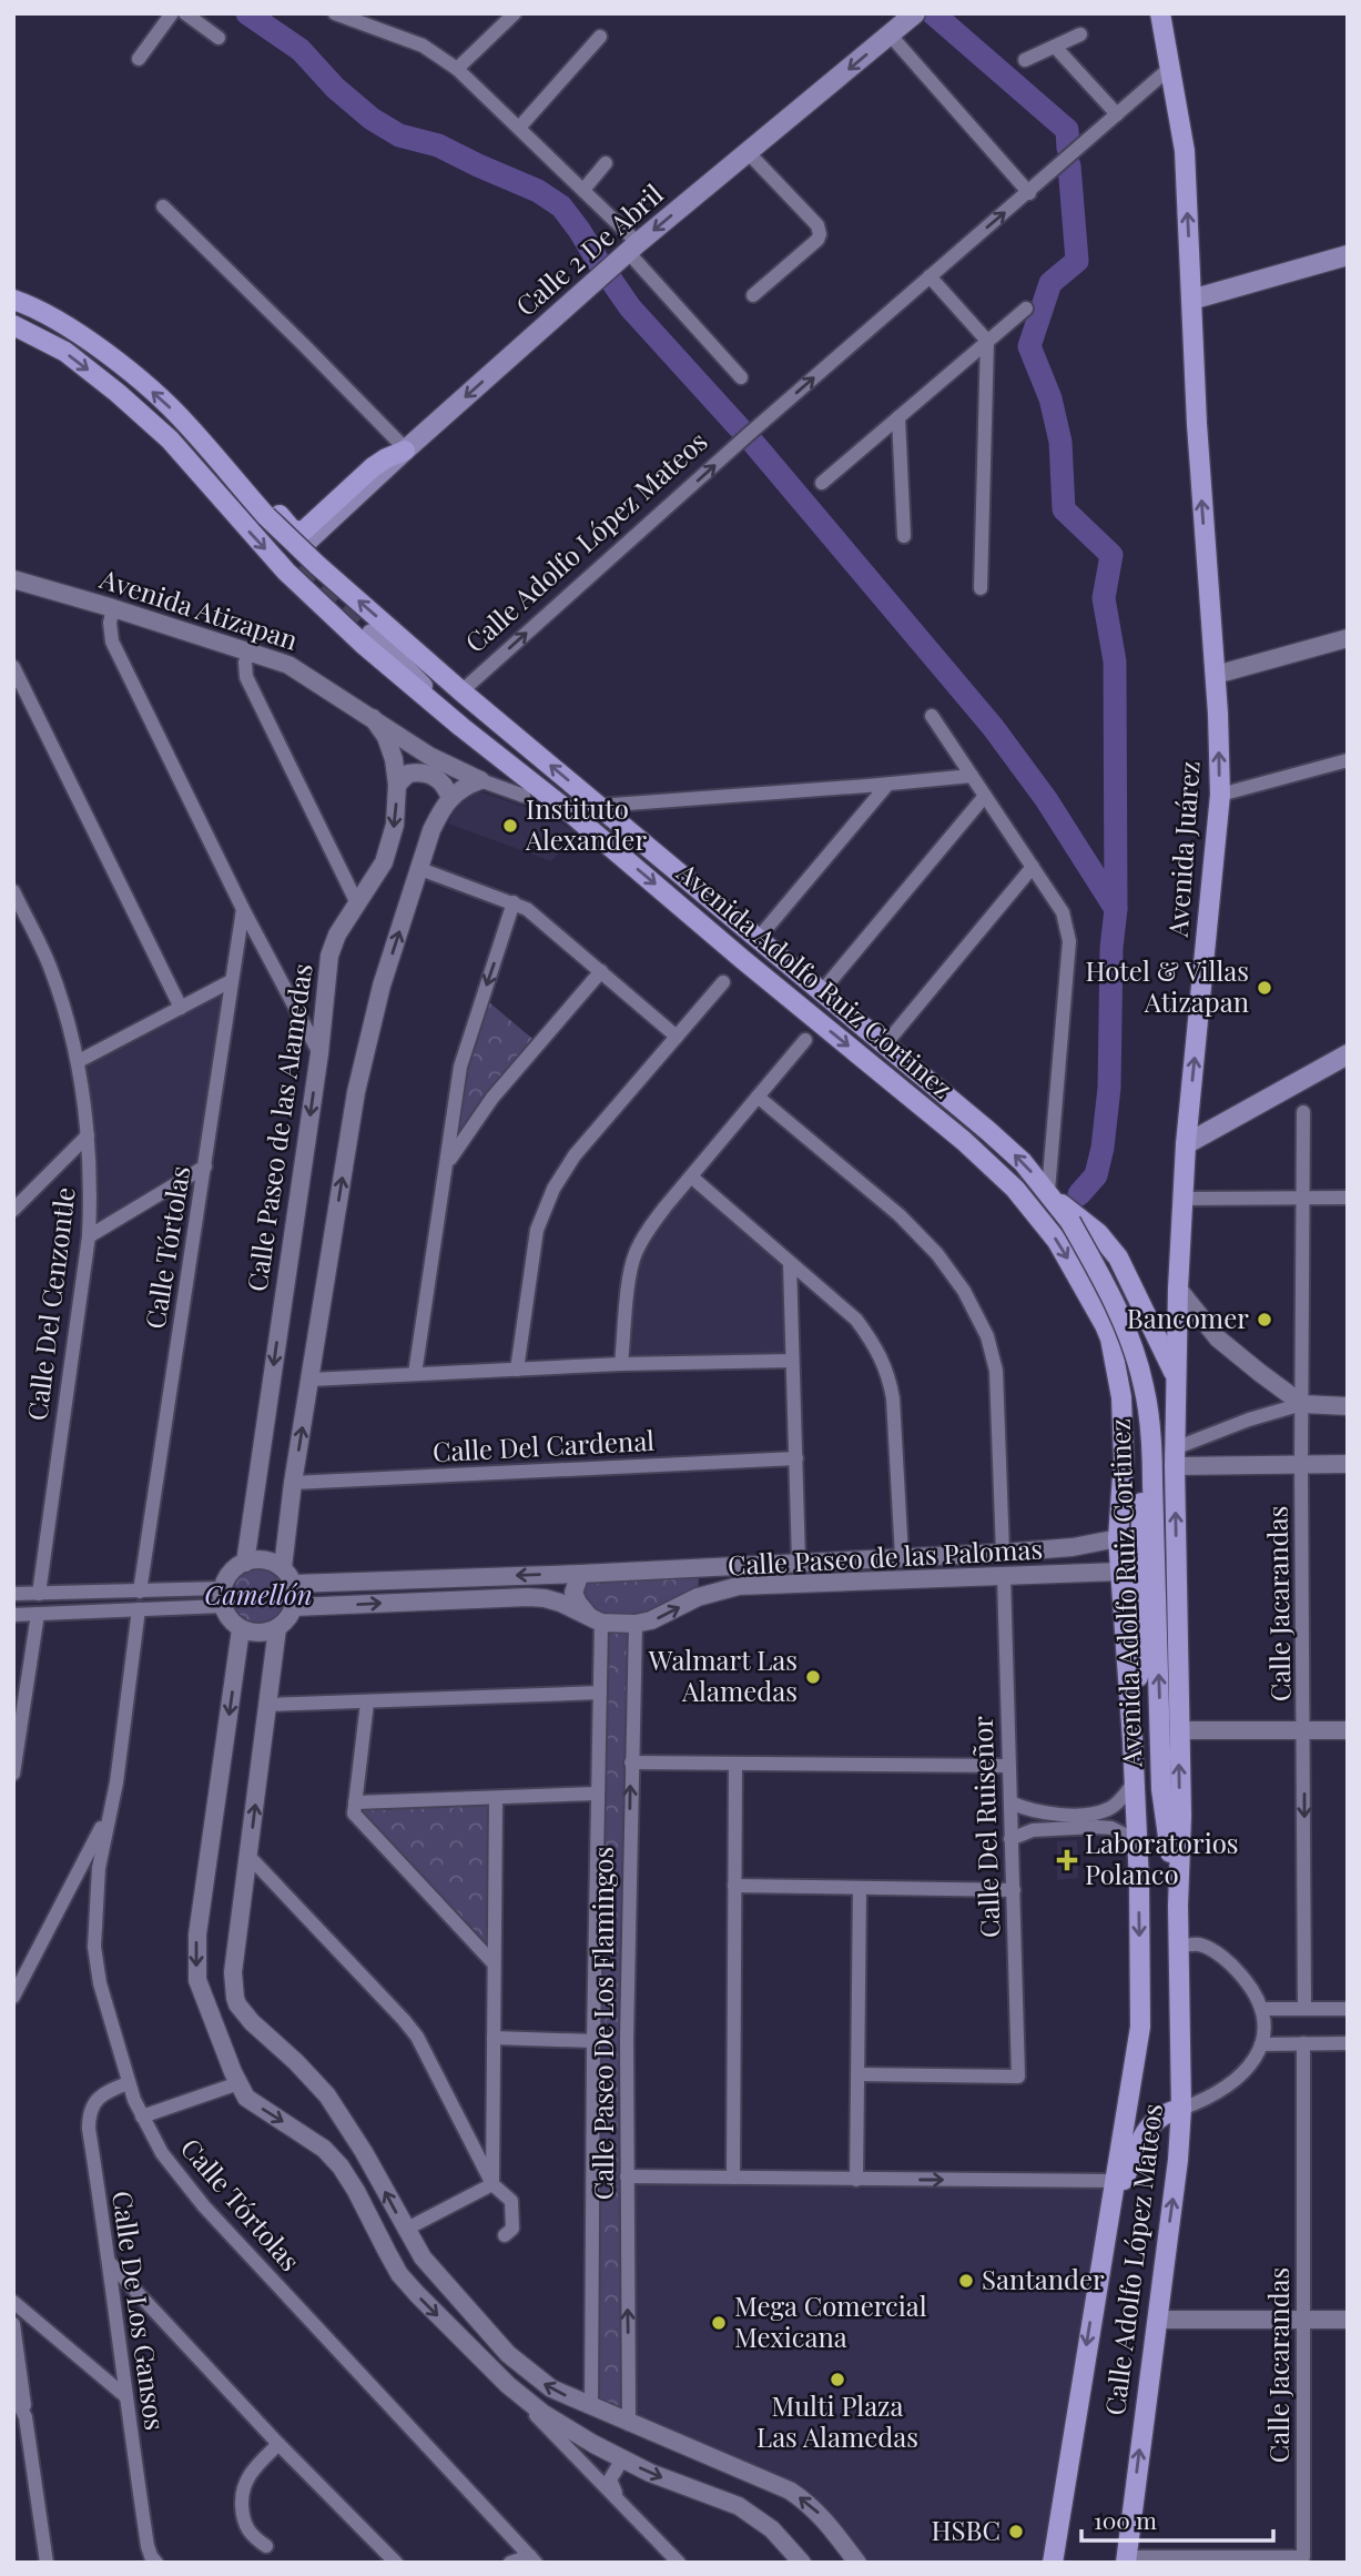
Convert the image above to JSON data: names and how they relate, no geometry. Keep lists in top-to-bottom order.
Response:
{
  "streets": {
    "main road": [
      "Calle 2 De Abril",
      "Calle Adolfo López Mateos",
      "Avenida Juárez",
      "Avenida Adolfo Ruiz Cortinez"
    ],
    "street": [
      "Avenida Atizapan",
      "Calle Paseo de las Alamedas",
      "Calle Tórtolas",
      "Calle Del Cenzontle",
      "Calle Del Cardenal",
      "Calle Paseo de las Palomas",
      "Calle Jacarandas",
      "Calle Del Ruiseñor",
      "Calle Paseo De Los Flamingos",
      "Calle De Los Gansos"
    ]
  },
  "crossings": [
    ["Calle Adolfo López Mateos", "Avenida Juárez"],
    ["Calle Adolfo López Mateos", "Avenida Adolfo Ruiz Cortinez"],
    ["Calle Adolfo López Mateos", "Calle Paseo de las Palomas"],
    ["Calle Adolfo López Mateos", "Calle Jacarandas"],
    ["Avenida Atizapan", "Calle Paseo de las Alamedas"],
    ["Avenida Adolfo Ruiz Cortinez", "Calle Paseo de las Palomas"],
    ["Calle Paseo de las Alamedas", "Calle Paseo de las Palomas"],
    ["Calle Tórtolas", "Calle De Los Gansos"],
    ["Calle Paseo de las Palomas", "Calle Del Ruiseñor"],
    ["Calle Paseo de las Palomas", "Calle Paseo De Los Flamingos"]
  ],
  "one_way": ["Calle 2 De Abril", "Avenida Juárez"],
  "parks": ["Camellón"],
  "places": {
    "other": [
      "Instituto Alexander",
      "Hotel & Villas Atizapan",
      "Bancomer",
      "Walmart Las Alamedas",
      "Santander",
      "Mega Comercial Mexicana",
      "Multi Plaza Las Alamedas",
      "HSBC"
    ],
    "health": ["Laboratorios Polanco"]
  },
  "scale_bar": "100 m"
}
